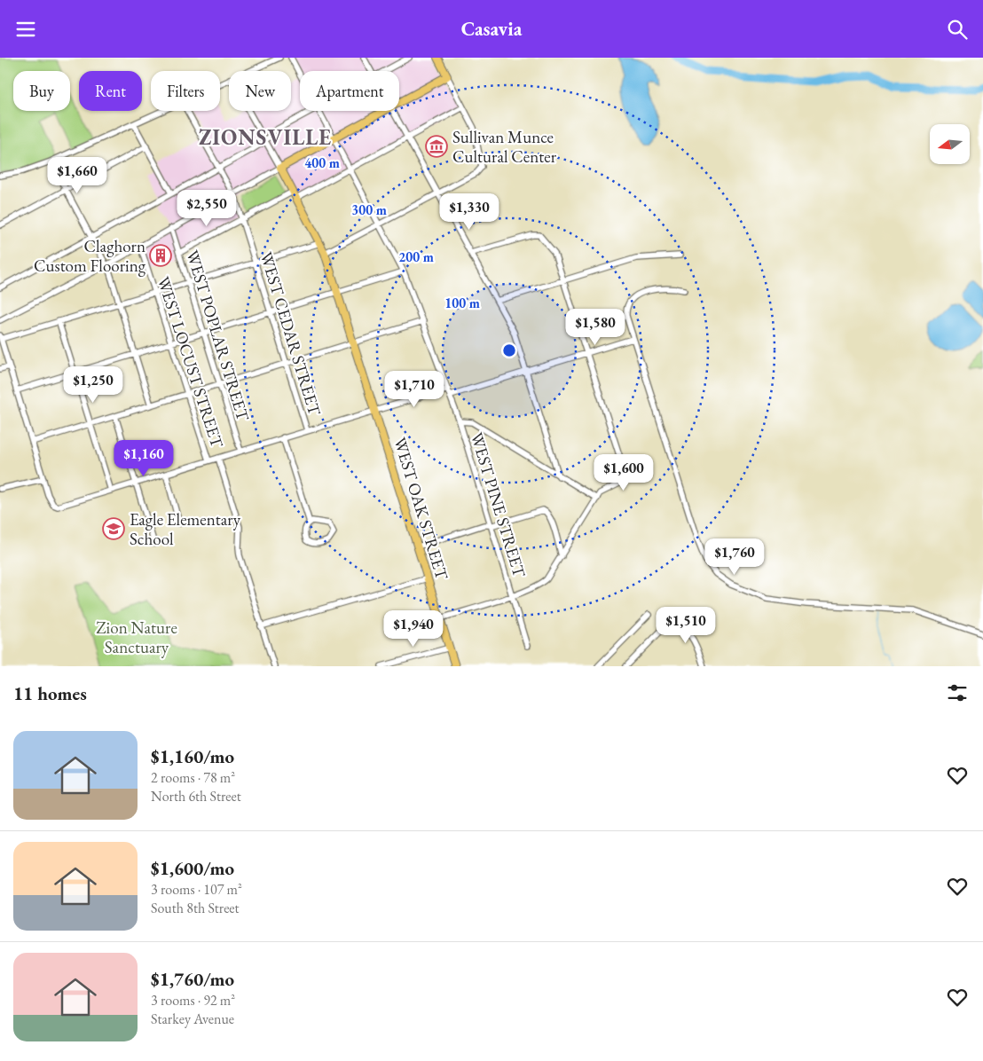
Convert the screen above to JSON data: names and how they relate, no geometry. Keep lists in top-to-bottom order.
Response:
{
  "streets": {
    "main road": ["WEST OAK STREET"],
    "street": [
      "WEST CEDAR STREET",
      "WEST POPLAR STREET",
      "WEST LOCUST STREET",
      "WEST PINE STREET"
    ]
  },
  "districts": ["ZIONSVILLE"],
  "parks": ["Zion Nature Sanctuary"],
  "places": {
    "museum": ["Sullivan Munce Cultural Center"],
    "building": ["Claghorn Custom Flooring"],
    "school or university": ["Eagle Elementary School"]
  },
  "north": "left",
  "page": {
    "header": "Casavia",
    "chip": [
      "Buy",
      "Rent",
      "Filters",
      "New",
      "Apartment"
    ],
    "price": [
      "$1,660",
      "$2,550",
      "$1,330",
      "$1,580",
      "$1,250",
      "$1,710",
      "$1,160",
      "$1,600",
      "$1,760",
      "$1,510",
      "$1,940"
    ],
    "heading": "11 homes",
    "list": [
      {
        "name": "$1,160/mo",
        "note": "2 rooms · 78 m² · North 6th Street"
      },
      {
        "name": "$1,600/mo",
        "note": "3 rooms · 107 m² · South 8th Street"
      },
      {
        "name": "$1,760/mo",
        "note": "3 rooms · 92 m² · Starkey Avenue"
      }
    ]
  },
  "rings": [
    "400 m",
    "300 m",
    "200 m",
    "100 m"
  ]
}
